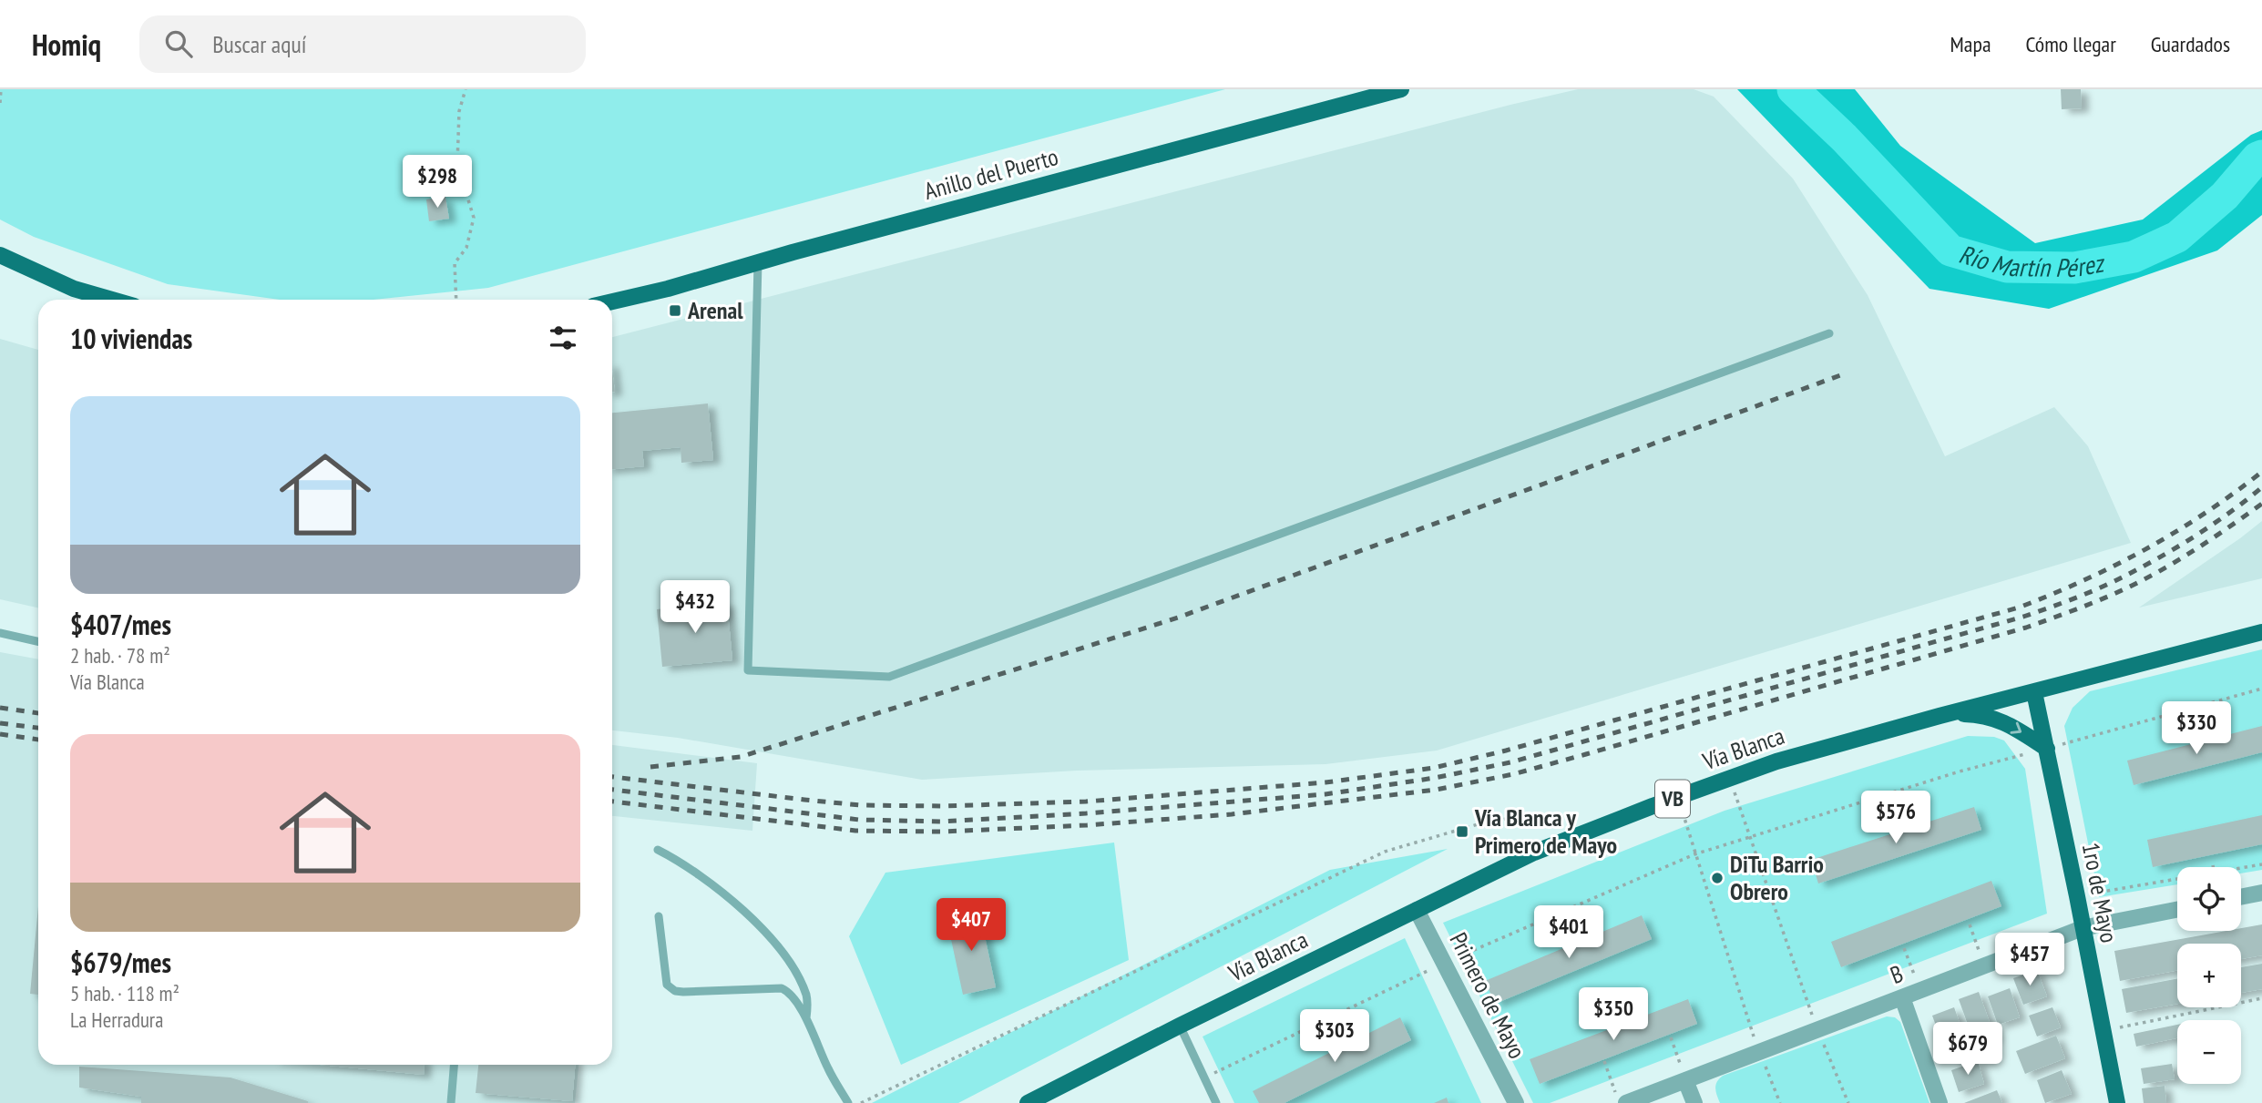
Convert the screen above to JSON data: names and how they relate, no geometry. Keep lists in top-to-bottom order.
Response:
{
  "streets": {
    "main road": [
      "Anillo del Puerto",
      "Vía Blanca",
      "VB",
      "1ro de Mayo"
    ],
    "street": ["B", "Primero de Mayo"]
  },
  "crossings": [
    ["Vía Blanca", "1ro de Mayo"],
    ["Vía Blanca", "Primero de Mayo"],
    ["1ro de Mayo", "B"]
  ],
  "water": ["Río Martín Pérez"],
  "places": {
    "transit": ["Arenal", "Vía Blanca y Primero de Mayo"],
    "other": ["DiTu Barrio Obrero"]
  },
  "page": {
    "header": "Homiq",
    "search": "Buscar aquí",
    "nav": ["Mapa", "Cómo llegar", "Guardados"],
    "price": [
      "$298",
      "$432",
      "$330",
      "$576",
      "$407",
      "$401",
      "$457",
      "$350",
      "$303",
      "$679"
    ],
    "heading": "10 viviendas",
    "list": [
      {
        "name": "$407/mes",
        "note": "2 hab. · 78 m² · Vía Blanca"
      },
      {
        "name": "$679/mes",
        "note": "5 hab. · 118 m² · La Herradura"
      }
    ],
    "map_buttons": ["+", "−"]
  }
}
